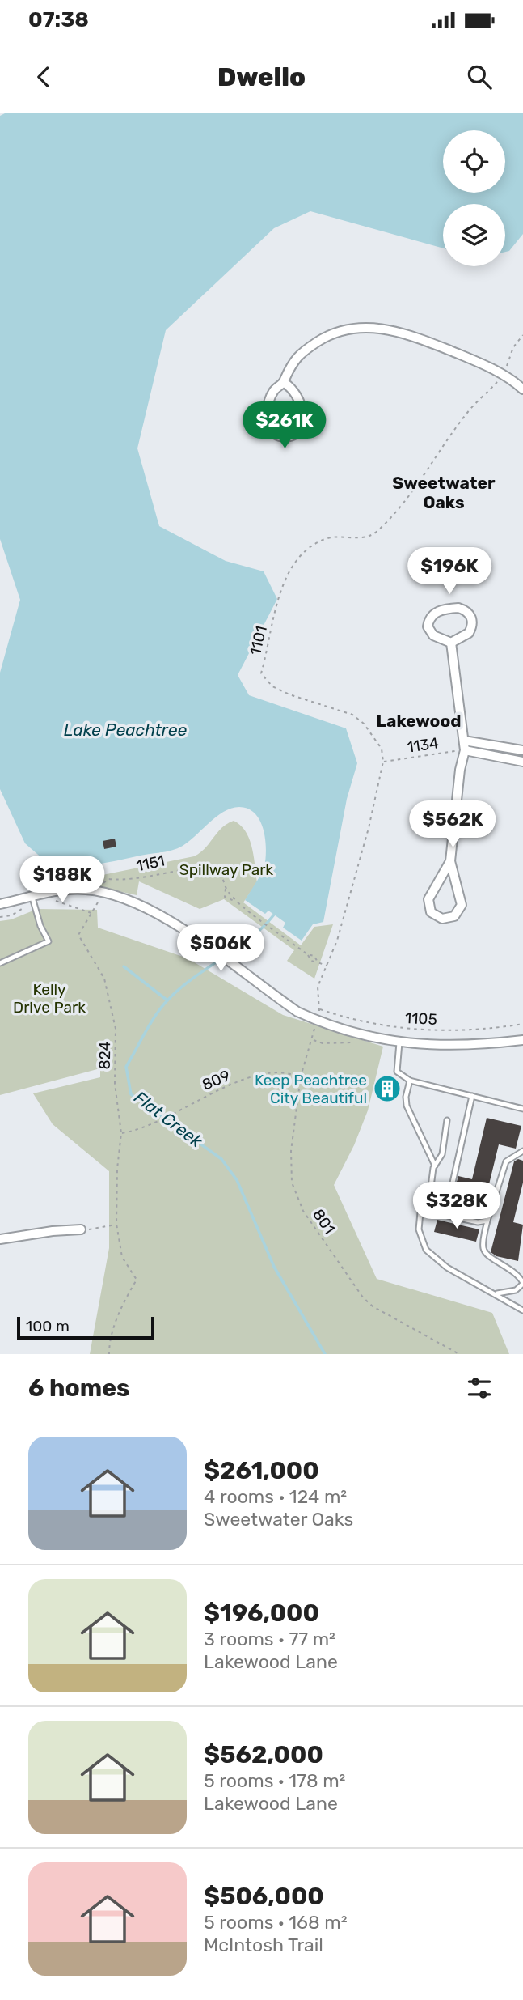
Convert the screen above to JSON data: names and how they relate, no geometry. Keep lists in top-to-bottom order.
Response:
{
  "streets": {
    "path": [
      "1101",
      "1134",
      "1151",
      "1105",
      "824",
      "809",
      "801"
    ]
  },
  "crossings": [
    ["1101", "1134"],
    ["824", "809"],
    ["809", "801"]
  ],
  "districts": ["Sweetwater Oaks", "Lakewood"],
  "water": ["Lake Peachtree", "Flat Creek"],
  "parks": ["Spillway Park", "Kelly Drive Park"],
  "places": {
    "building": ["Keep Peachtree City Beautiful"]
  },
  "scale_bar": "100 m",
  "page": {
    "status": "07:38",
    "header": "Dwello",
    "price": [
      "$261K",
      "$196K",
      "$562K",
      "$188K",
      "$506K",
      "$328K"
    ],
    "scale": "100 m",
    "heading": "6 homes",
    "list": [
      {
        "name": "$261,000",
        "note": "4 rooms · 124 m² · Sweetwater Oaks"
      },
      {
        "name": "$196,000",
        "note": "3 rooms · 77 m² · Lakewood Lane"
      },
      {
        "name": "$562,000",
        "note": "5 rooms · 178 m² · Lakewood Lane"
      },
      {
        "name": "$506,000",
        "note": "5 rooms · 168 m² · McIntosh Trail"
      }
    ]
  }
}
